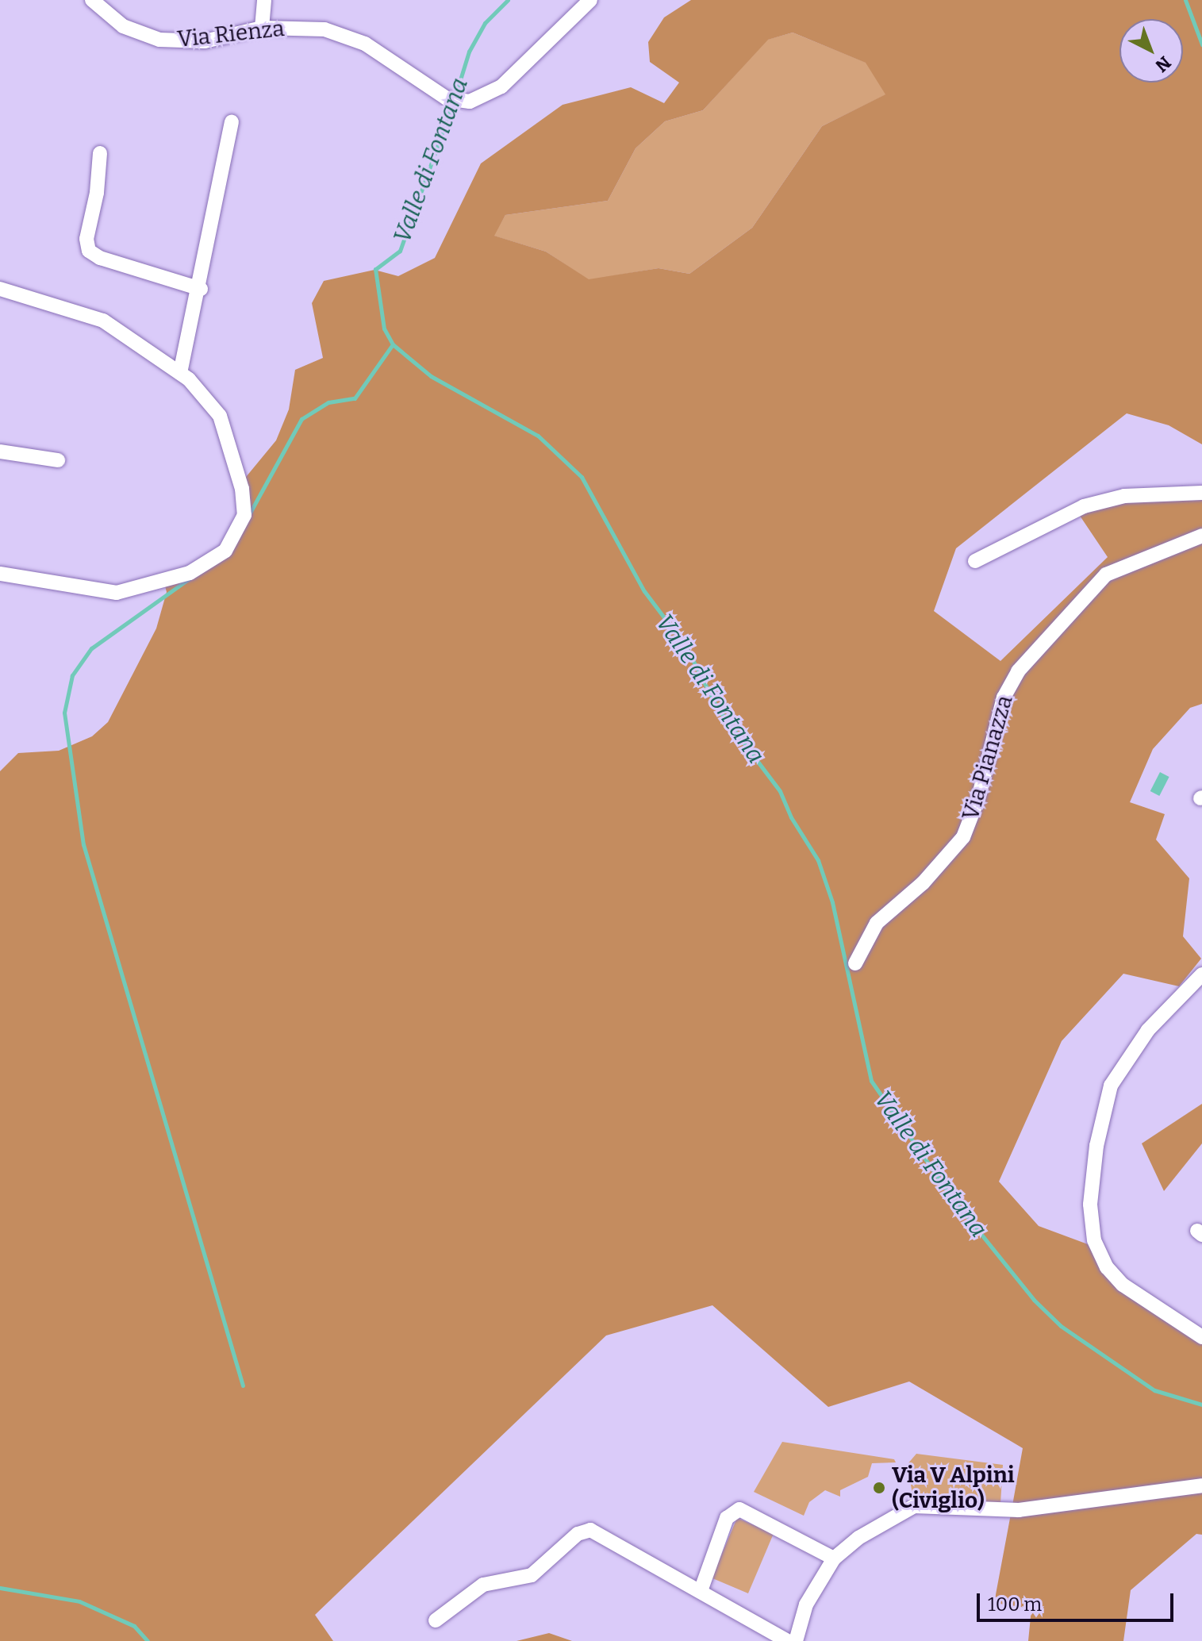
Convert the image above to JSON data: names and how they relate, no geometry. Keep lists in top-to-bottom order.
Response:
{
  "streets": {
    "street": ["Via Rienza", "Via Pianazza"]
  },
  "water": ["Valle di Fontana"],
  "places": ["Via V Alpini (Civiglio)"],
  "scale_bar": "100 m",
  "north": "bottom right"
}
